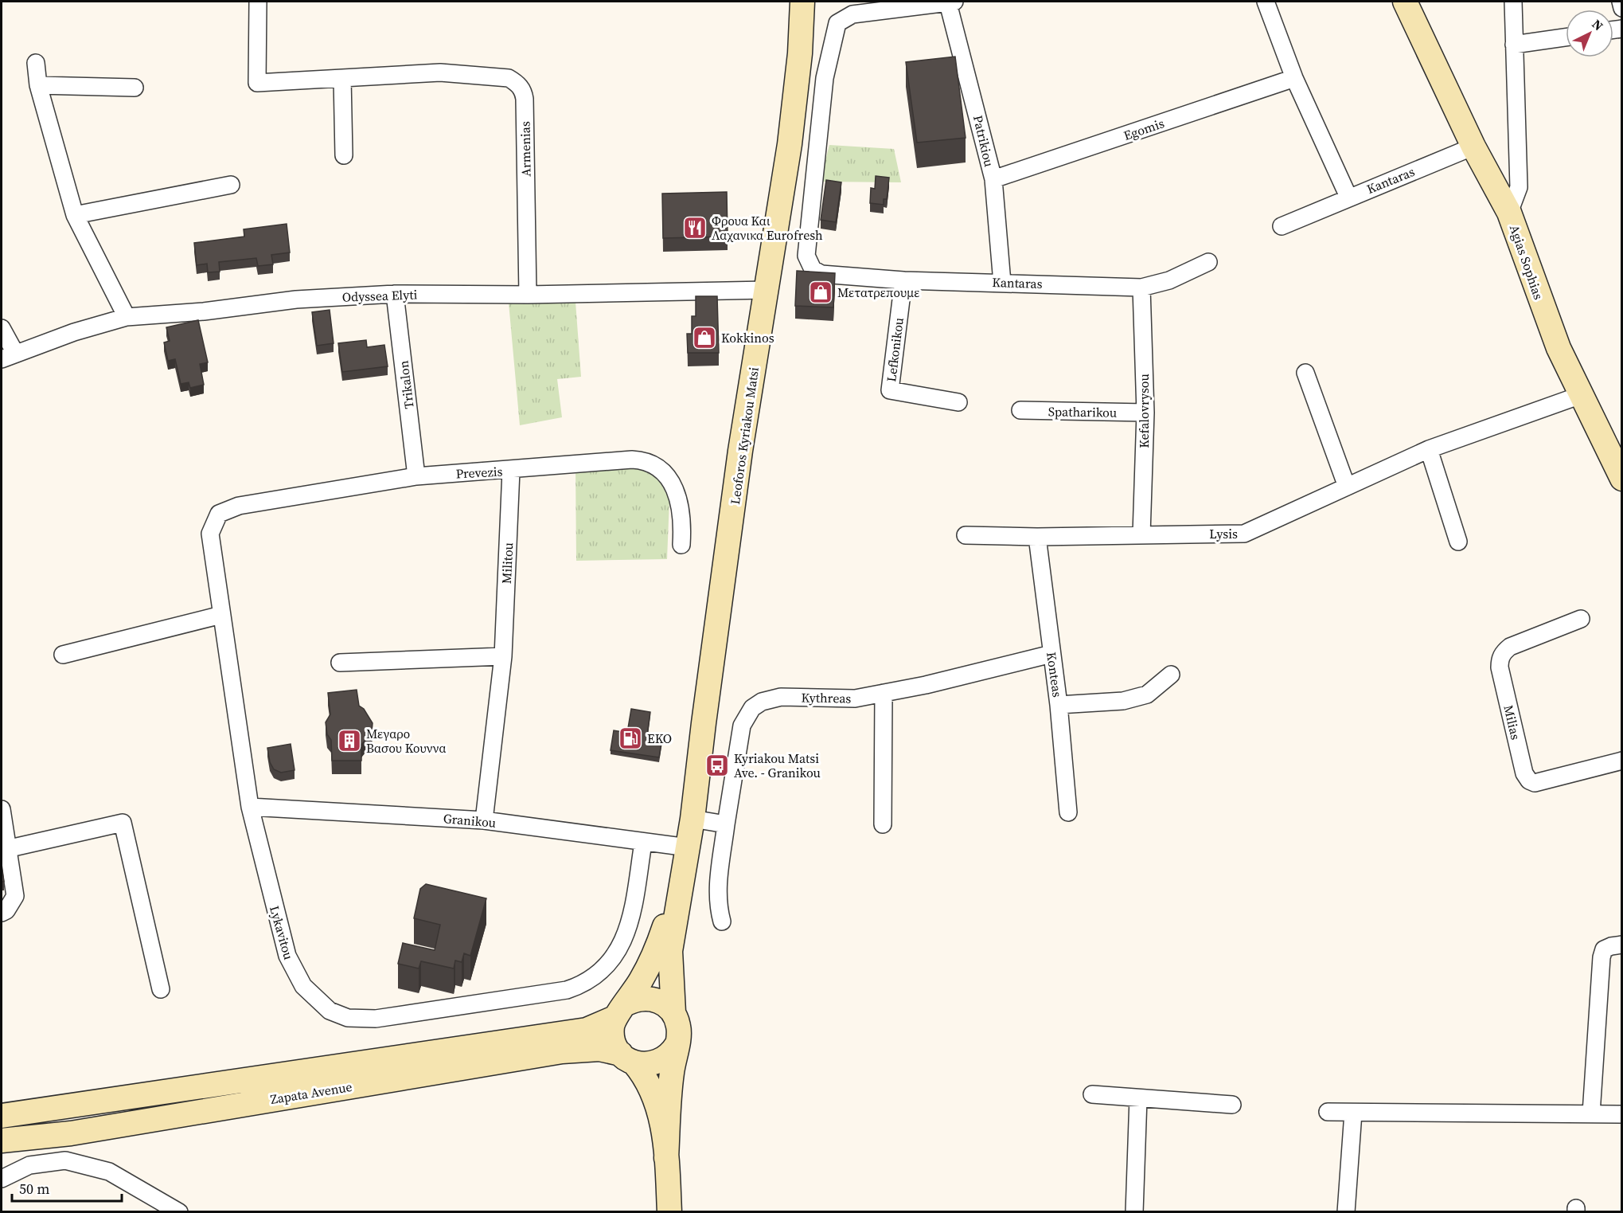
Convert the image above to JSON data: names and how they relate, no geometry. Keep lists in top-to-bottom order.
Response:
{
  "streets": {
    "main road": ["Agias Sophias", "Leoforos Kyriakou Matsi", "Zapata Avenue"],
    "street": [
      "Egomis",
      "Patrikiou",
      "Armenias",
      "Kantaras",
      "Odyssea Elyti",
      "Lefkonikou",
      "Trikalon",
      "Kefalovrysou",
      "Spatharikou",
      "Prevezis",
      "Lysis",
      "Militou",
      "Konteas",
      "Kythreas",
      "Milias",
      "Granikou",
      "Lykavitou"
    ]
  },
  "crossings": [
    ["Egomis", "Patrikiou"],
    ["Patrikiou", "Kantaras"],
    ["Armenias", "Odyssea Elyti"],
    ["Kantaras", "Lefkonikou"],
    ["Kantaras", "Kefalovrysou"],
    ["Agias Sophias", "Lysis"],
    ["Odyssea Elyti", "Trikalon"],
    ["Odyssea Elyti", "Leoforos Kyriakou Matsi"],
    ["Trikalon", "Prevezis"],
    ["Kefalovrysou", "Spatharikou"],
    ["Kefalovrysou", "Lysis"],
    ["Leoforos Kyriakou Matsi", "Granikou"],
    ["Leoforos Kyriakou Matsi", "Zapata Avenue"],
    ["Prevezis", "Militou"],
    ["Prevezis", "Lykavitou"],
    ["Lysis", "Konteas"],
    ["Militou", "Granikou"],
    ["Konteas", "Kythreas"],
    ["Granikou", "Lykavitou"]
  ],
  "places": {
    "restaurant": ["Φρουα Και Λαχανικα Eurofresh"],
    "shop": ["Μετατρεπουμε", "Kokkinos"],
    "fuel station": ["EKO"],
    "building": ["Μεγαρο Βασου Κουννα"],
    "bus stop": ["Kyriakou Matsi Ave. - Granikou"]
  },
  "scale_bar": "50 m",
  "north": "top right"
}
